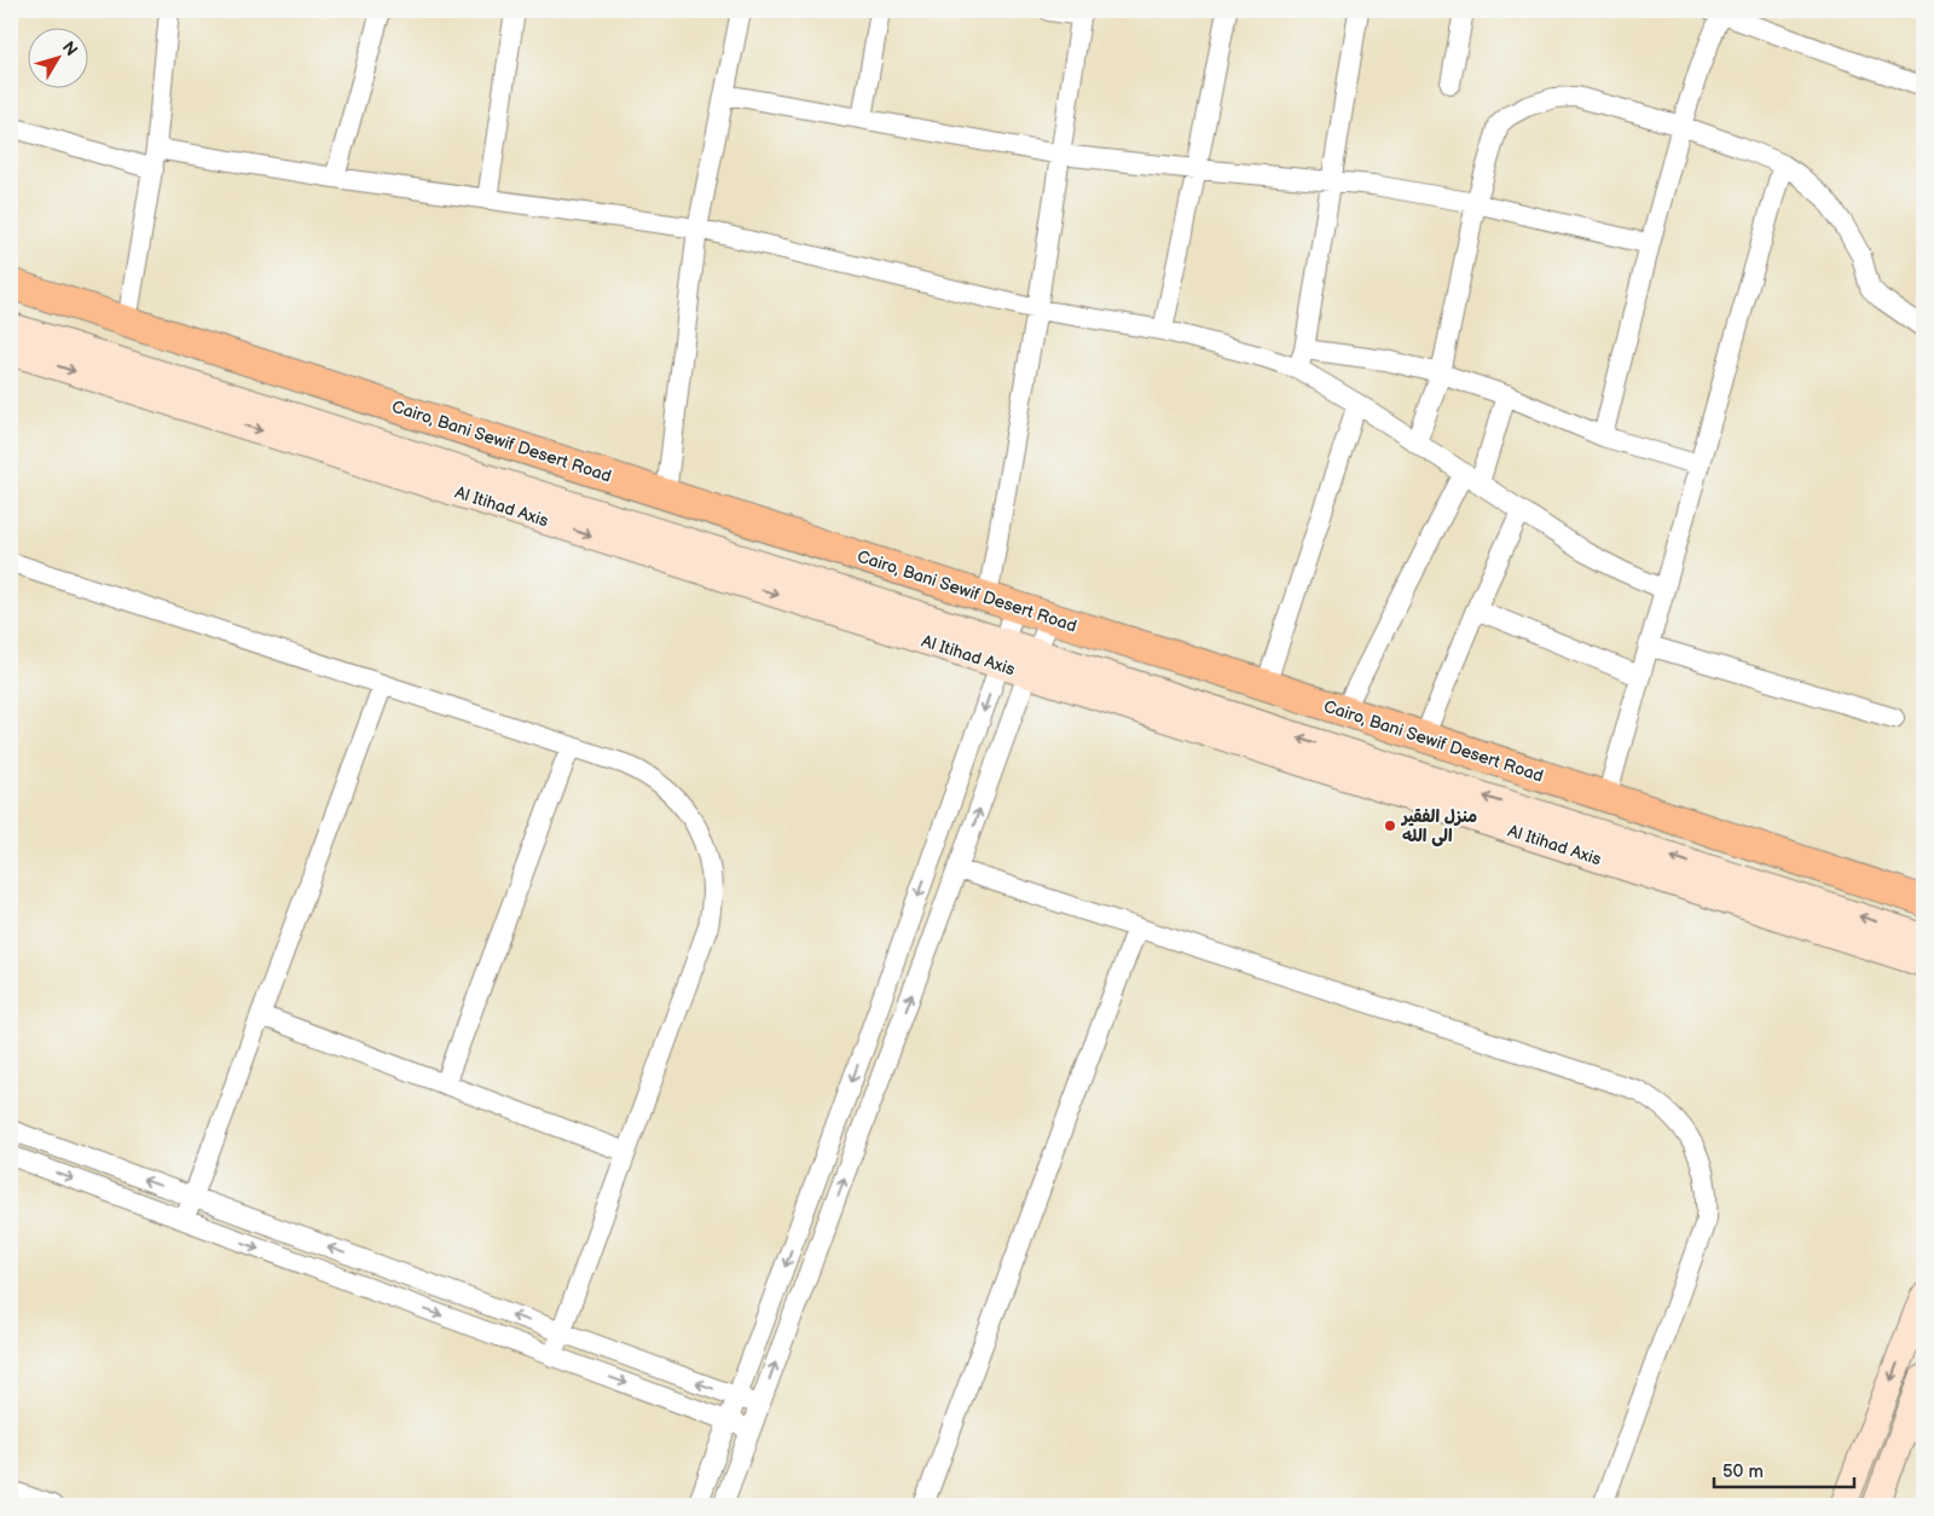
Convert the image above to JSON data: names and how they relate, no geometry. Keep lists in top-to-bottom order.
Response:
{
  "streets": {
    "main road": ["Cairo, Bani Sewif Desert Road"],
    "street": ["Al Itihad Axis"]
  },
  "places": ["منزل الفقير الى الله"],
  "scale_bar": "50 m",
  "north": "top right"
}
